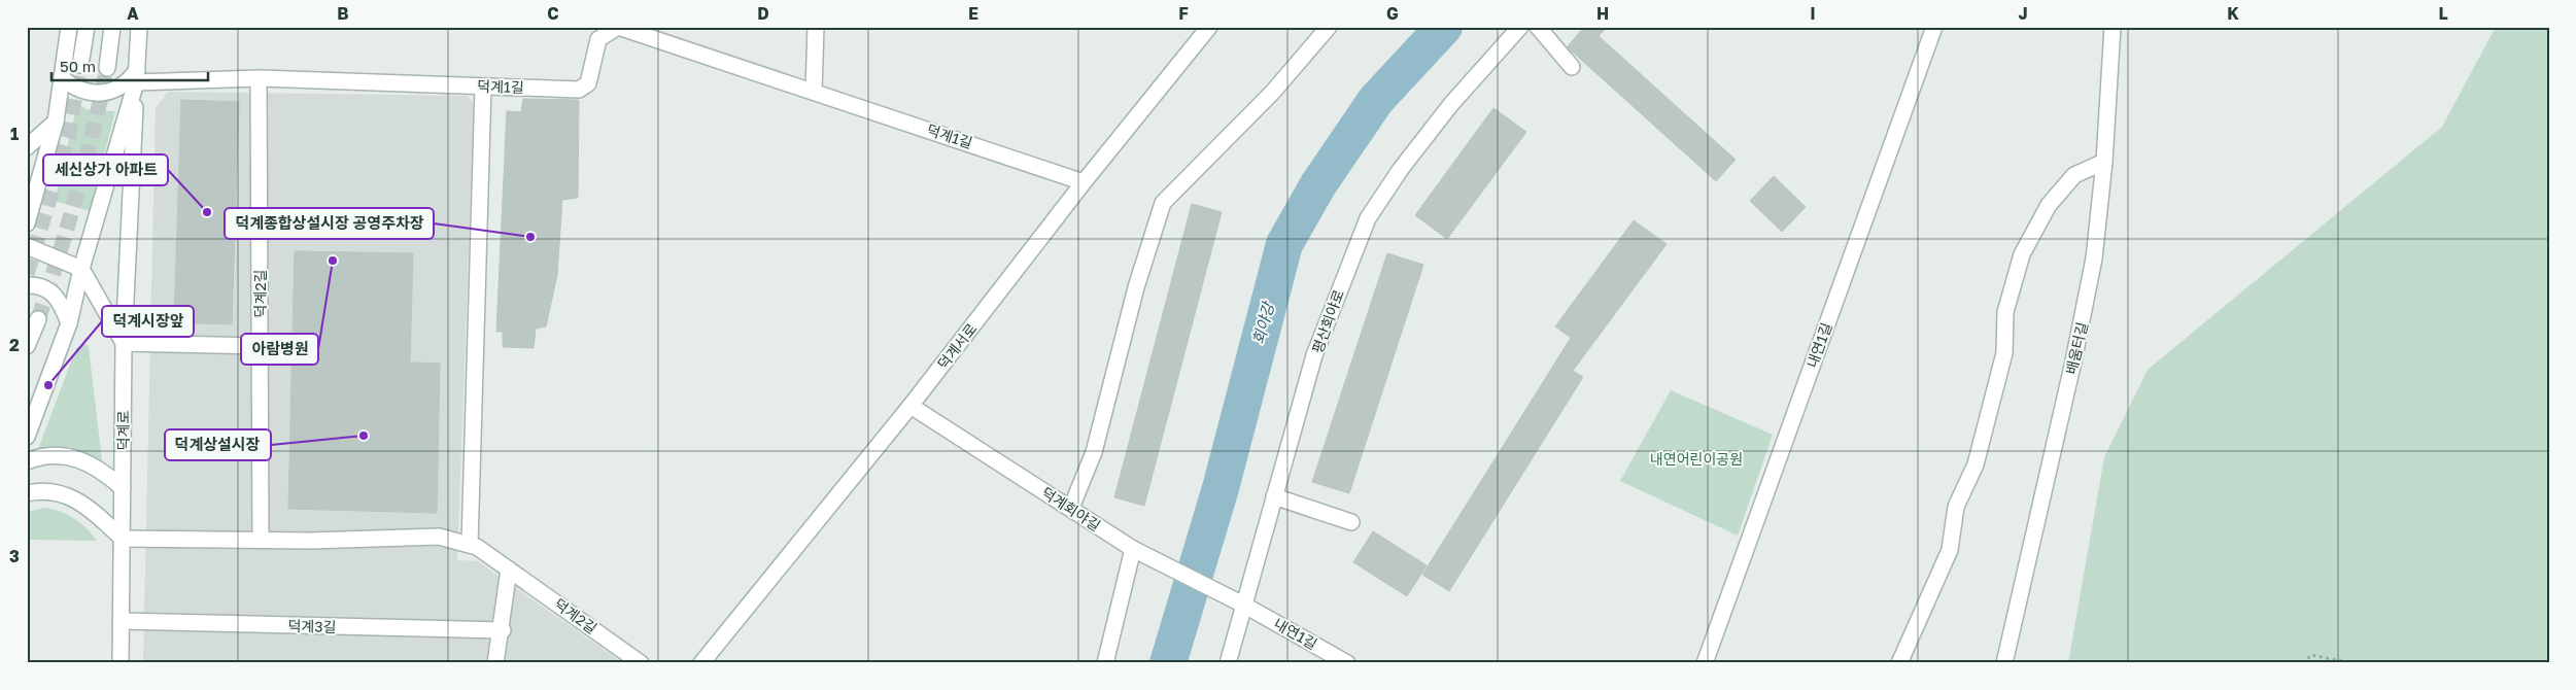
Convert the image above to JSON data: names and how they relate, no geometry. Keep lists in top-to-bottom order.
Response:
{
  "streets": {
    "street": [
      "덕계1길",
      "덕계2길",
      "평산회야로",
      "내연1길",
      "덕계서로",
      "배움터길",
      "덕계로",
      "덕계회야길",
      "덕계3길"
    ]
  },
  "crossings": [
    ["덕계1길", "덕계2길"],
    ["덕계1길", "덕계서로"],
    ["덕계1길", "덕계로"],
    ["덕계2길", "덕계로"],
    ["평산회야로", "내연1길"],
    ["내연1길", "덕계회야길"],
    ["덕계서로", "덕계회야길"],
    ["덕계로", "덕계3길"]
  ],
  "water": ["회야강"],
  "parks": ["내연어린이공원"],
  "places": [
    "세신상가 아파트",
    "덕계종합상설시장 공영주차장",
    "아람병원",
    "덕계시장앞",
    "덕계상설시장"
  ],
  "scale_bar": "50 m",
  "grid": {
    "columns": [
      "A",
      "B",
      "C",
      "D",
      "E",
      "F",
      "G",
      "H",
      "I",
      "J",
      "K",
      "L"
    ],
    "rows": ["1", "2", "3"]
  }
}
